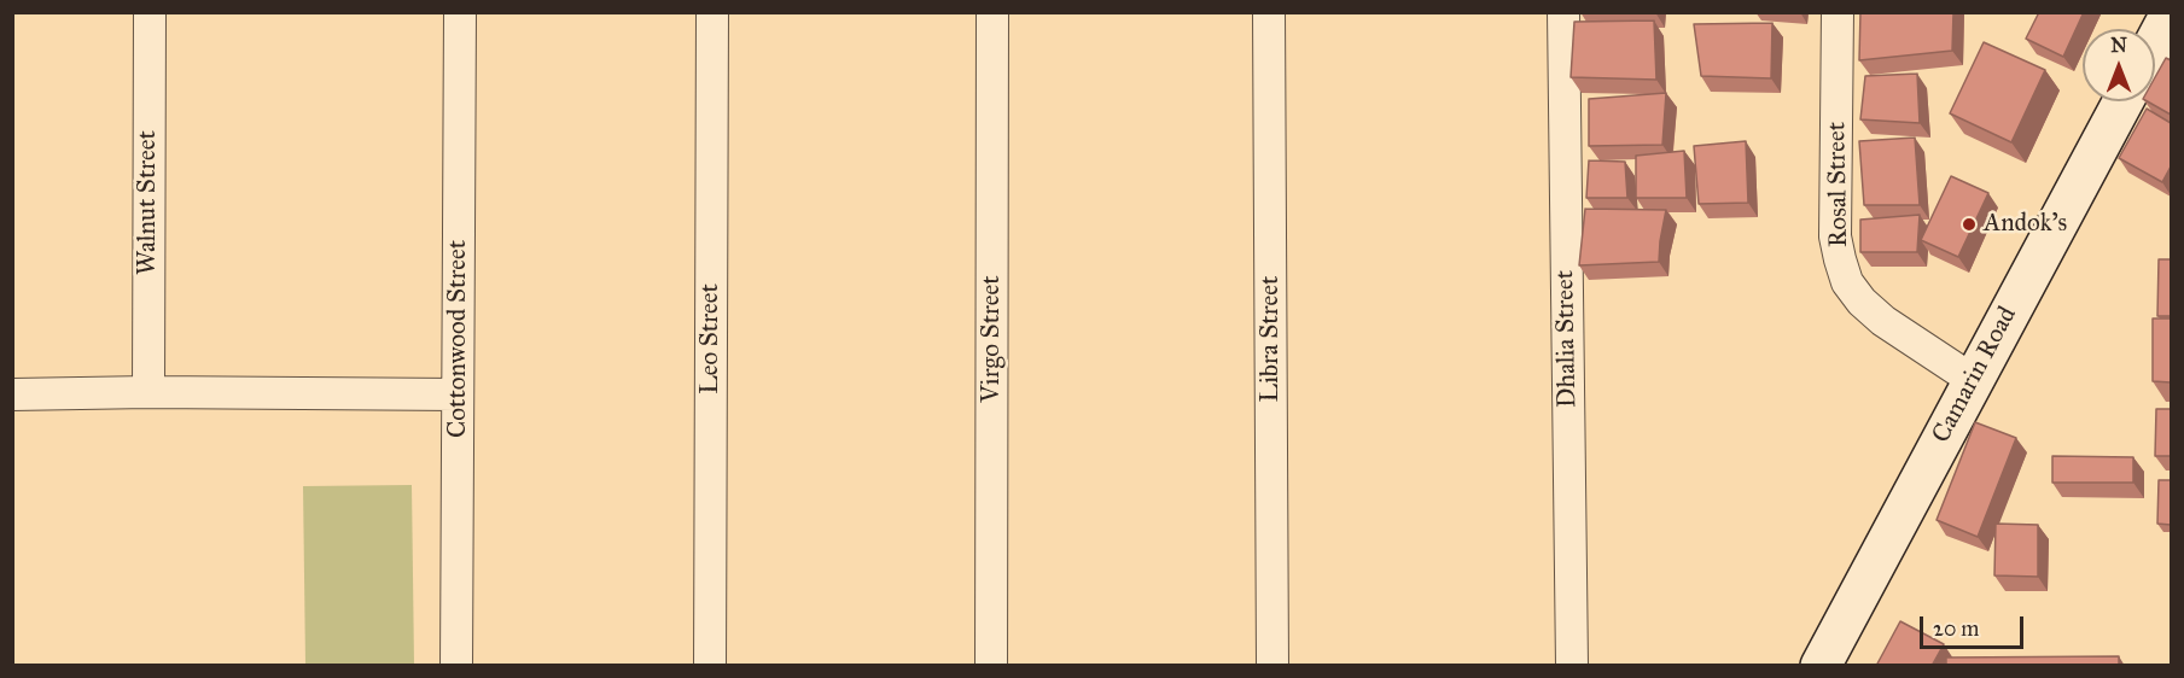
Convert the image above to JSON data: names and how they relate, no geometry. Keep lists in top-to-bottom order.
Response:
{
  "streets": {
    "main road": ["Camarin Road"],
    "street": [
      "Rosal Street",
      "Walnut Street",
      "Cottonwood Street",
      "Leo Street",
      "Virgo Street",
      "Libra Street",
      "Dhalia Street"
    ]
  },
  "crossings": [
    ["Rosal Street", "Camarin Road"]
  ],
  "places": ["Andok's"],
  "scale_bar": "20 m",
  "north": "top"
}
